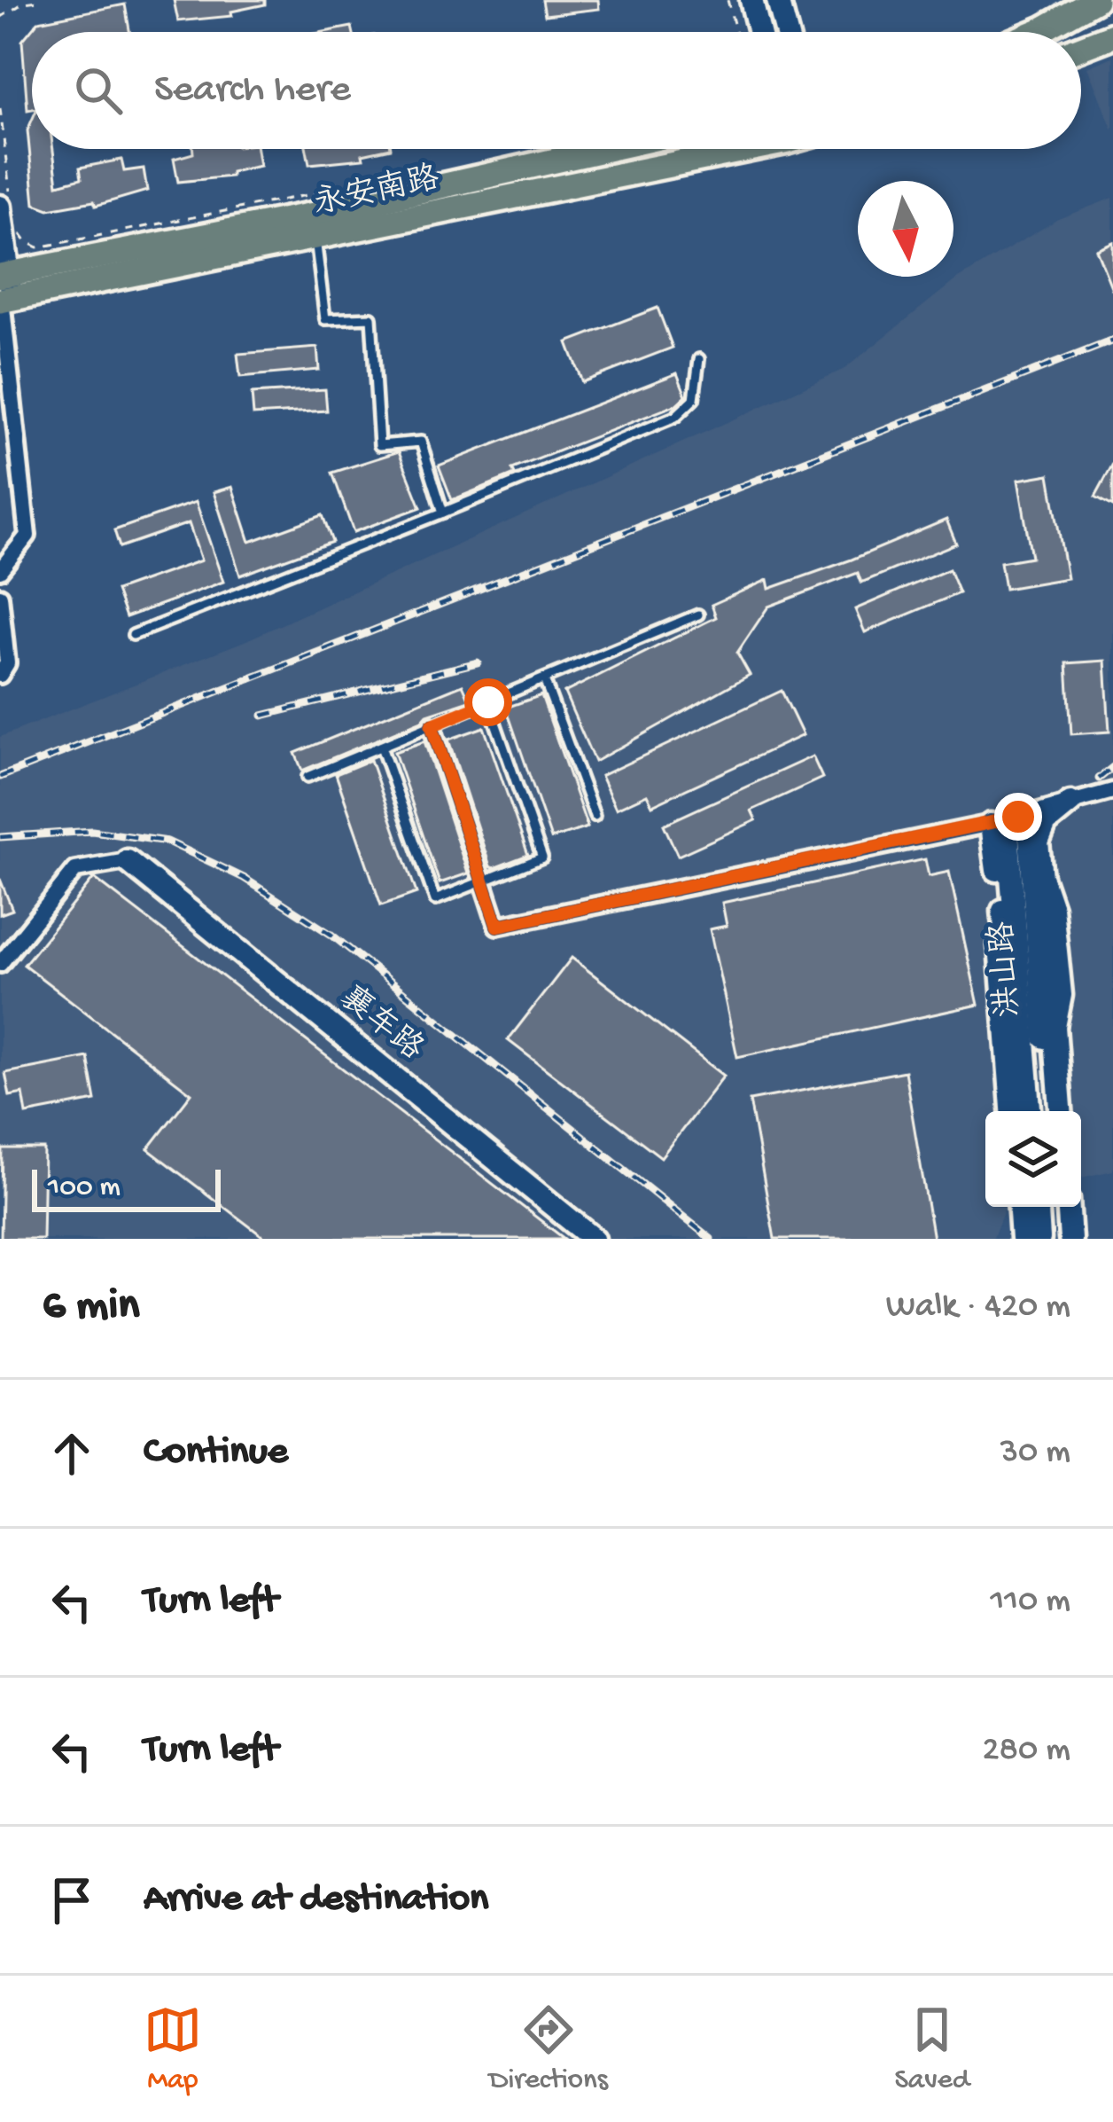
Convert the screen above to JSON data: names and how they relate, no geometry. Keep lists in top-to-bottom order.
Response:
{
  "streets": {
    "main road": ["永安南路"],
    "street": ["洪山路", "襄车路"]
  },
  "scale_bar": "100 m",
  "north": "bottom",
  "page": {
    "search": "Search here",
    "scale": "100 m",
    "heading": ["6 min", "Walk · 420 m"],
    "list": [
      ["Continue", "30 m"],
      ["Turn left", "110 m"],
      ["Turn left", "280 m"],
      "Arrive at destination"
    ],
    "nav": ["Map", "Directions", "Saved"]
  }
}
